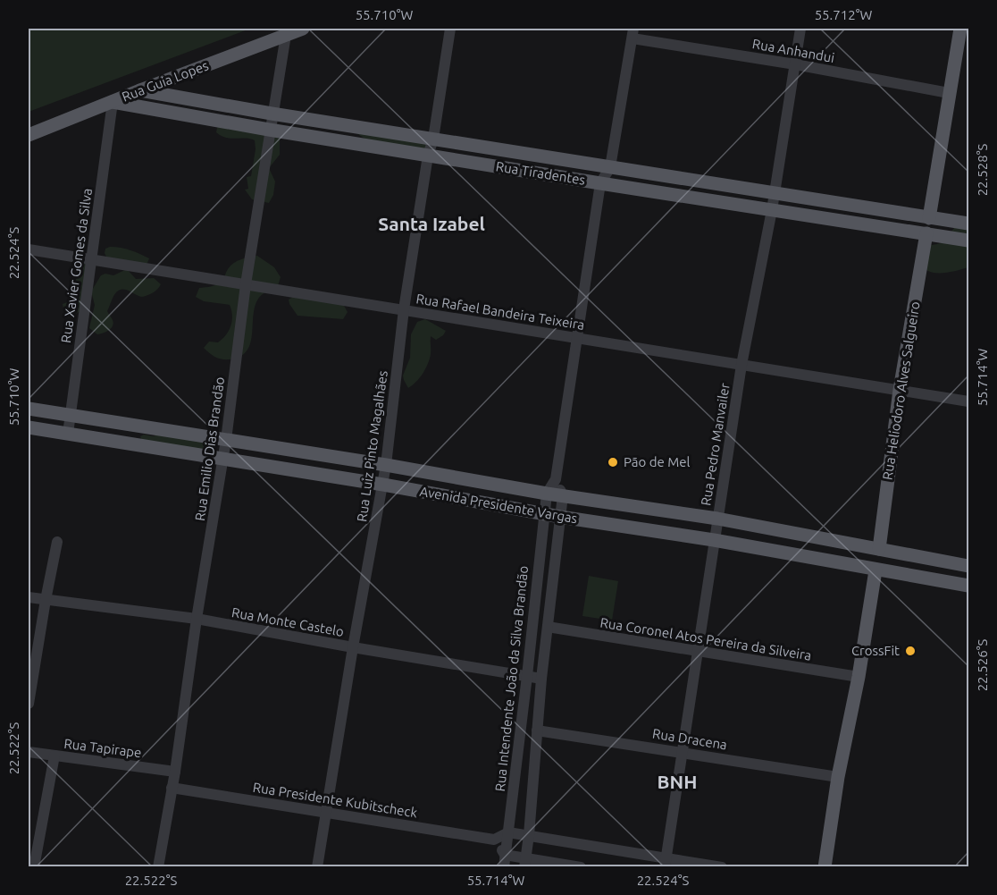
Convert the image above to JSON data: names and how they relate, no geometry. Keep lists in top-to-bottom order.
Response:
{
  "streets": {
    "main road": [
      "Rua Guia Lopes",
      "Rua Tiradentes",
      "Rua Heliodoro Alves Salgueiro",
      "Avenida Presidente Vargas"
    ],
    "street": [
      "Rua Anhandui",
      "Rua Xavier Gomes da Silva",
      "Rua Rafael Bandeira Teixeira",
      "Rua Pedro Manvailer",
      "Rua Luiz Pinto Magalhães",
      "Rua Emilio Dias Brandão",
      "Rua Monte Castelo",
      "Rua Coronel Atos Pereira da Silveira",
      "Rua Intendente João da Silva Brandão",
      "Rua Dracena",
      "Rua Tapirape",
      "Rua Presidente Kubitscheck"
    ]
  },
  "crossings": [
    ["Rua Anhandui", "Rua Pedro Manvailer"],
    ["Rua Guia Lopes", "Rua Tiradentes"],
    ["Rua Guia Lopes", "Rua Xavier Gomes da Silva"],
    ["Rua Guia Lopes", "Rua Emilio Dias Brandão"],
    ["Rua Tiradentes", "Rua Xavier Gomes da Silva"],
    ["Rua Tiradentes", "Rua Heliodoro Alves Salgueiro"],
    ["Rua Tiradentes", "Rua Pedro Manvailer"],
    ["Rua Tiradentes", "Rua Luiz Pinto Magalhães"],
    ["Rua Tiradentes", "Rua Emilio Dias Brandão"],
    ["Rua Xavier Gomes da Silva", "Rua Rafael Bandeira Teixeira"],
    ["Rua Xavier Gomes da Silva", "Avenida Presidente Vargas"],
    ["Rua Rafael Bandeira Teixeira", "Rua Heliodoro Alves Salgueiro"],
    ["Rua Rafael Bandeira Teixeira", "Rua Pedro Manvailer"],
    ["Rua Rafael Bandeira Teixeira", "Rua Luiz Pinto Magalhães"],
    ["Rua Rafael Bandeira Teixeira", "Rua Emilio Dias Brandão"],
    ["Rua Heliodoro Alves Salgueiro", "Avenida Presidente Vargas"],
    ["Rua Pedro Manvailer", "Avenida Presidente Vargas"],
    ["Rua Pedro Manvailer", "Rua Coronel Atos Pereira da Silveira"],
    ["Rua Pedro Manvailer", "Rua Dracena"],
    ["Rua Luiz Pinto Magalhães", "Avenida Presidente Vargas"],
    ["Rua Luiz Pinto Magalhães", "Rua Monte Castelo"],
    ["Rua Luiz Pinto Magalhães", "Rua Presidente Kubitscheck"],
    ["Rua Emilio Dias Brandão", "Avenida Presidente Vargas"],
    ["Rua Emilio Dias Brandão", "Rua Monte Castelo"],
    ["Rua Emilio Dias Brandão", "Rua Tapirape"],
    ["Rua Emilio Dias Brandão", "Rua Presidente Kubitscheck"],
    ["Avenida Presidente Vargas", "Rua Intendente João da Silva Brandão"],
    ["Rua Monte Castelo", "Rua Intendente João da Silva Brandão"]
  ],
  "districts": ["Santa Izabel", "BNH"],
  "places": ["Pão de Mel", "CrossFit"],
  "coordinates": [
    "55.710°W",
    "55.712°W",
    "22.528°S",
    "22.524°S",
    "55.714°W",
    "22.526°S",
    "22.522°S"
  ]
}
